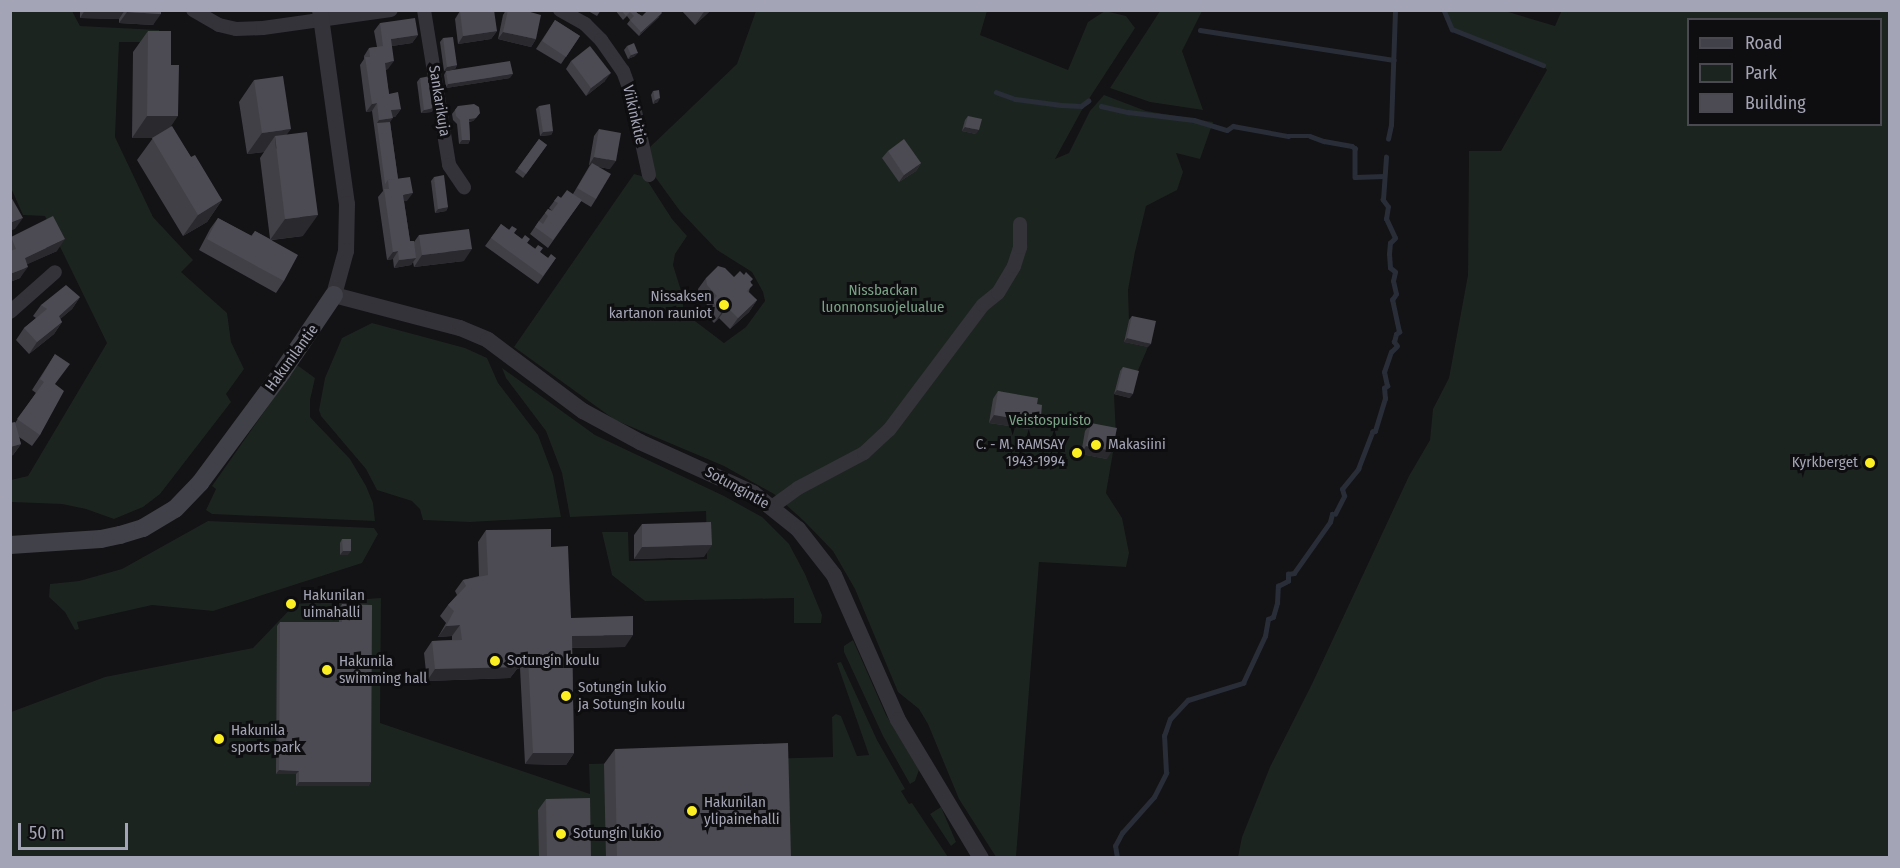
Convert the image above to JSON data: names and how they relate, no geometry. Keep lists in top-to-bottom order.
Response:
{
  "streets": {
    "main road": ["Hakunilantie"],
    "street": ["Sankarikuja", "Viikinkitie", "Sotungintie"]
  },
  "crossings": [
    ["Hakunilantie", "Sotungintie"]
  ],
  "parks": ["Nissbackan luonnonsuojelualue", "Veistospuisto"],
  "places": [
    "Nissaksen kartanon rauniot",
    "Makasiini",
    "C. - M. RAMSAY 1943-1994",
    "Kyrkberget",
    "Hakunilan uimahalli",
    "Sotungin koulu",
    "Hakunila swimming hall",
    "Sotungin lukio ja Sotungin koulu",
    "Hakunila sports park",
    "Hakunilan ylipainehalli",
    "Sotungin lukio"
  ],
  "legend": ["Road", "Park", "Building"],
  "scale_bar": "50 m"
}
